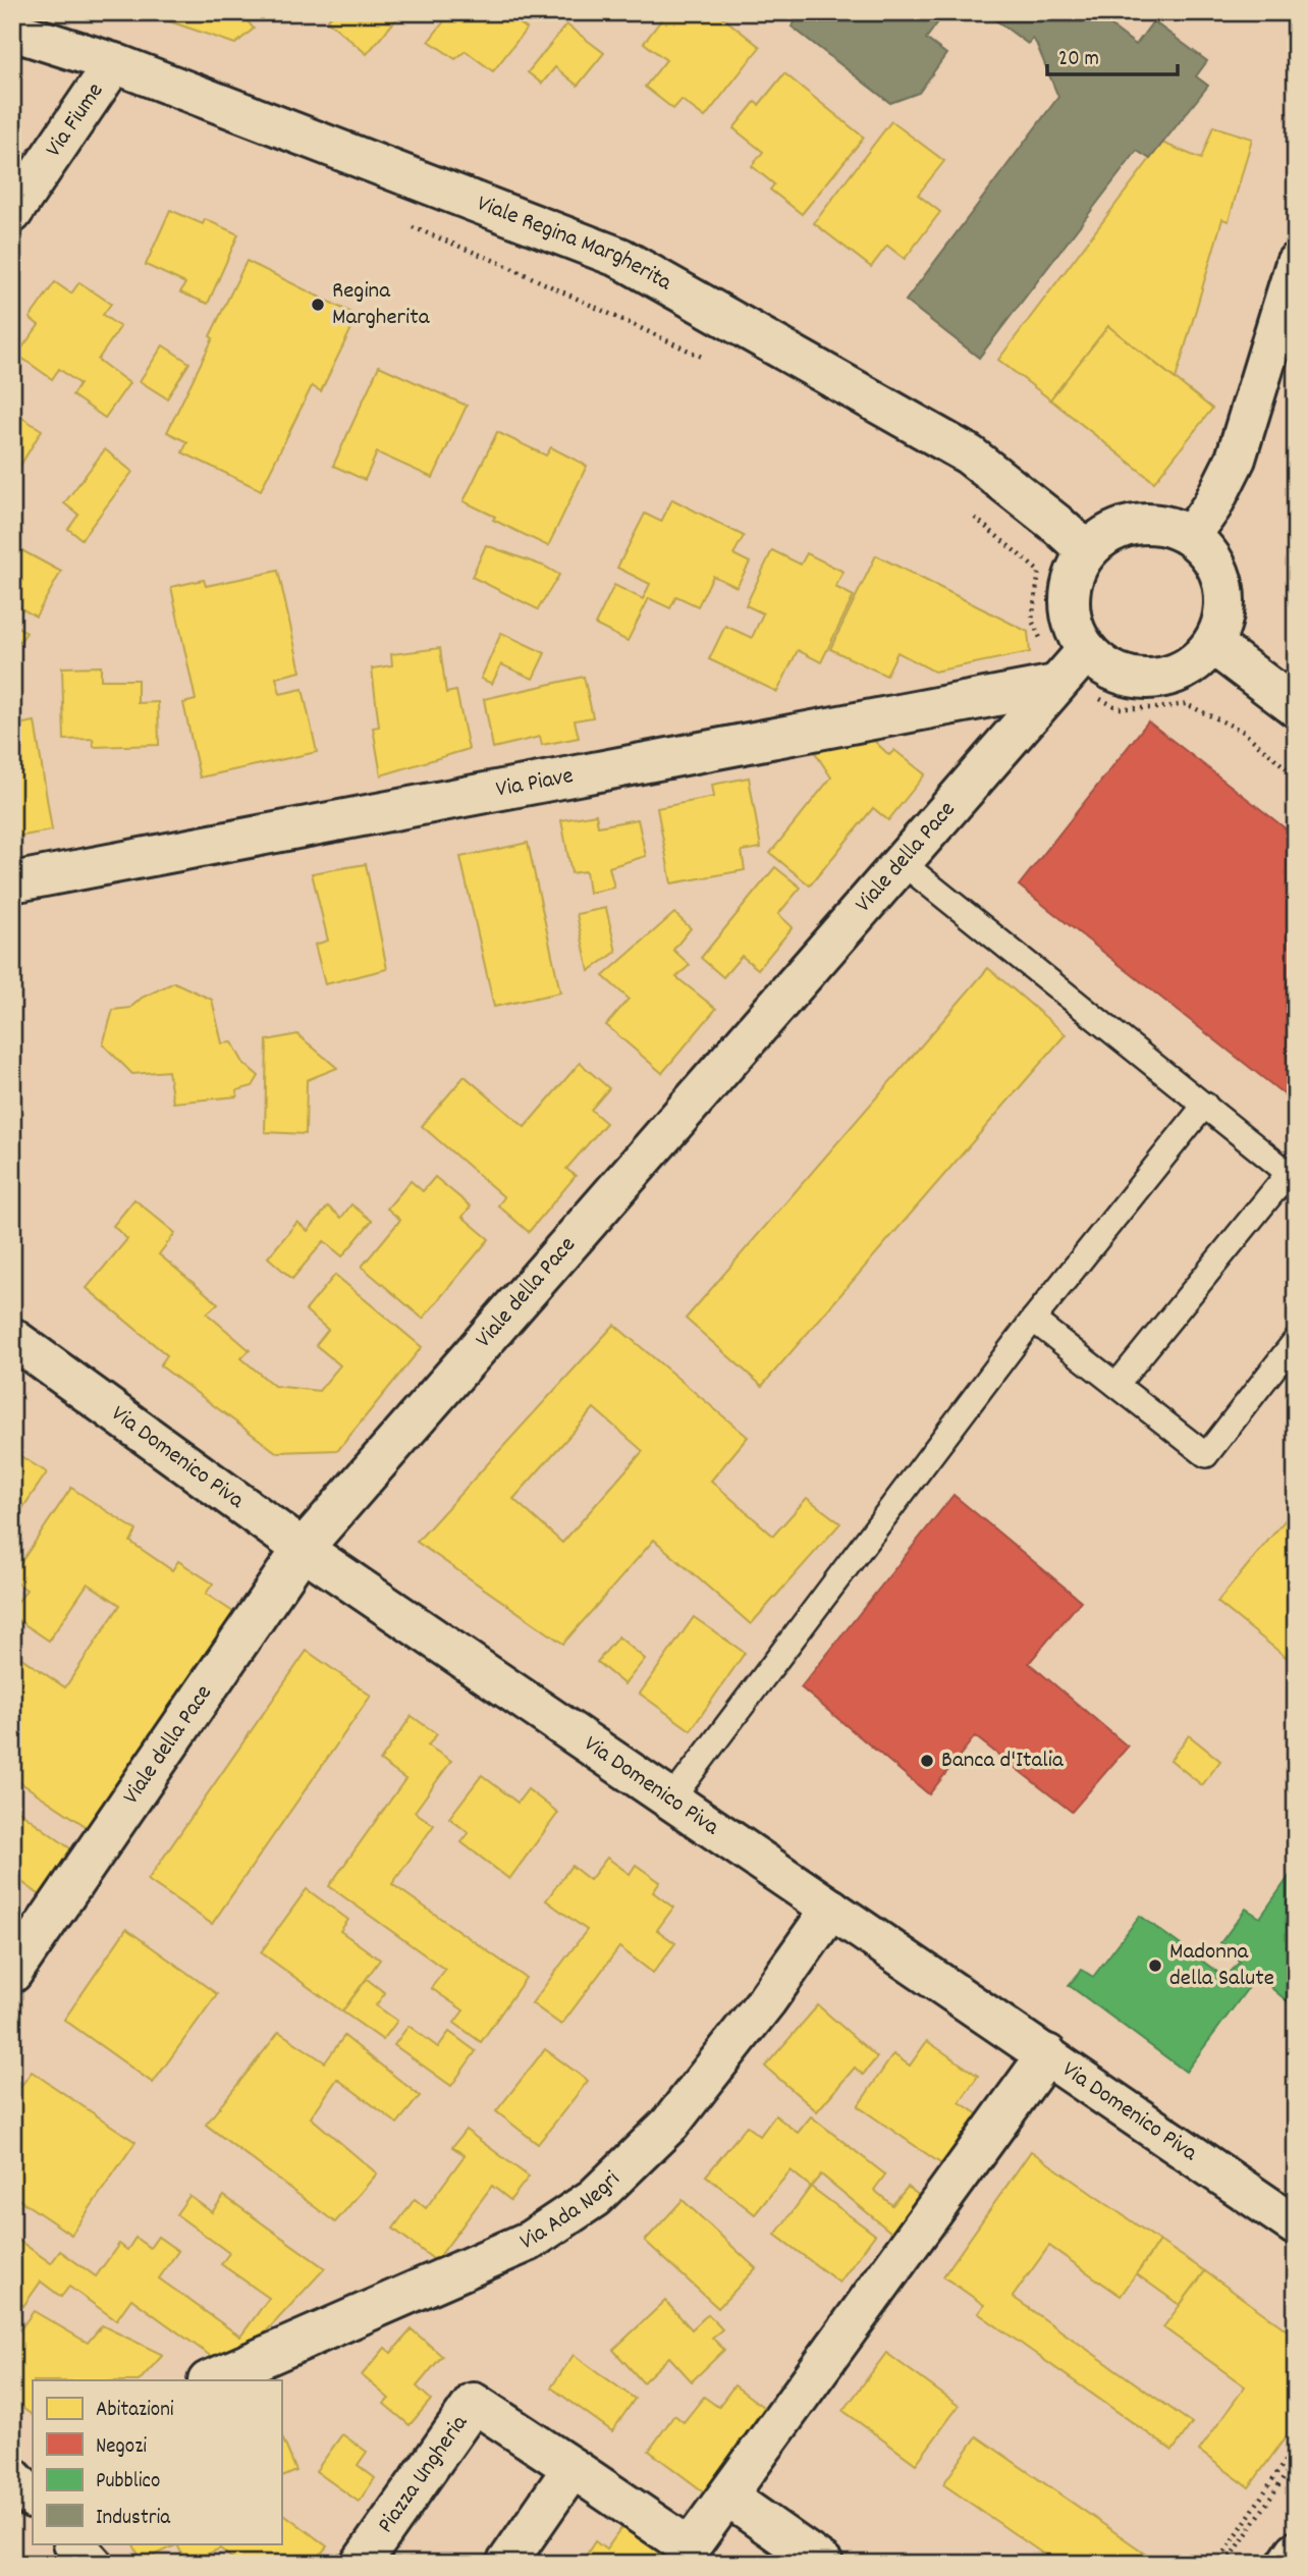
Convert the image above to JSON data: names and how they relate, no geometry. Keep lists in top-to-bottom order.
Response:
{
  "streets": {
    "street": [
      "Via Fiume",
      "Viale Regina Margherita",
      "Via Piave",
      "Viale della Pace",
      "Via Domenico Piva",
      "Via Ada Negri",
      "Piazza Ungheria"
    ]
  },
  "crossings": [
    ["Via Fiume", "Viale Regina Margherita"],
    ["Viale Regina Margherita", "Viale della Pace"],
    ["Via Piave", "Viale della Pace"],
    ["Viale della Pace", "Via Domenico Piva"],
    ["Via Domenico Piva", "Via Ada Negri"]
  ],
  "places": ["Regina Margherita", "Banca d'Italia", "Madonna della Salute"],
  "legend": [
    "Abitazioni",
    "Negozi",
    "Pubblico",
    "Industria"
  ],
  "scale_bar": "20 m"
}
